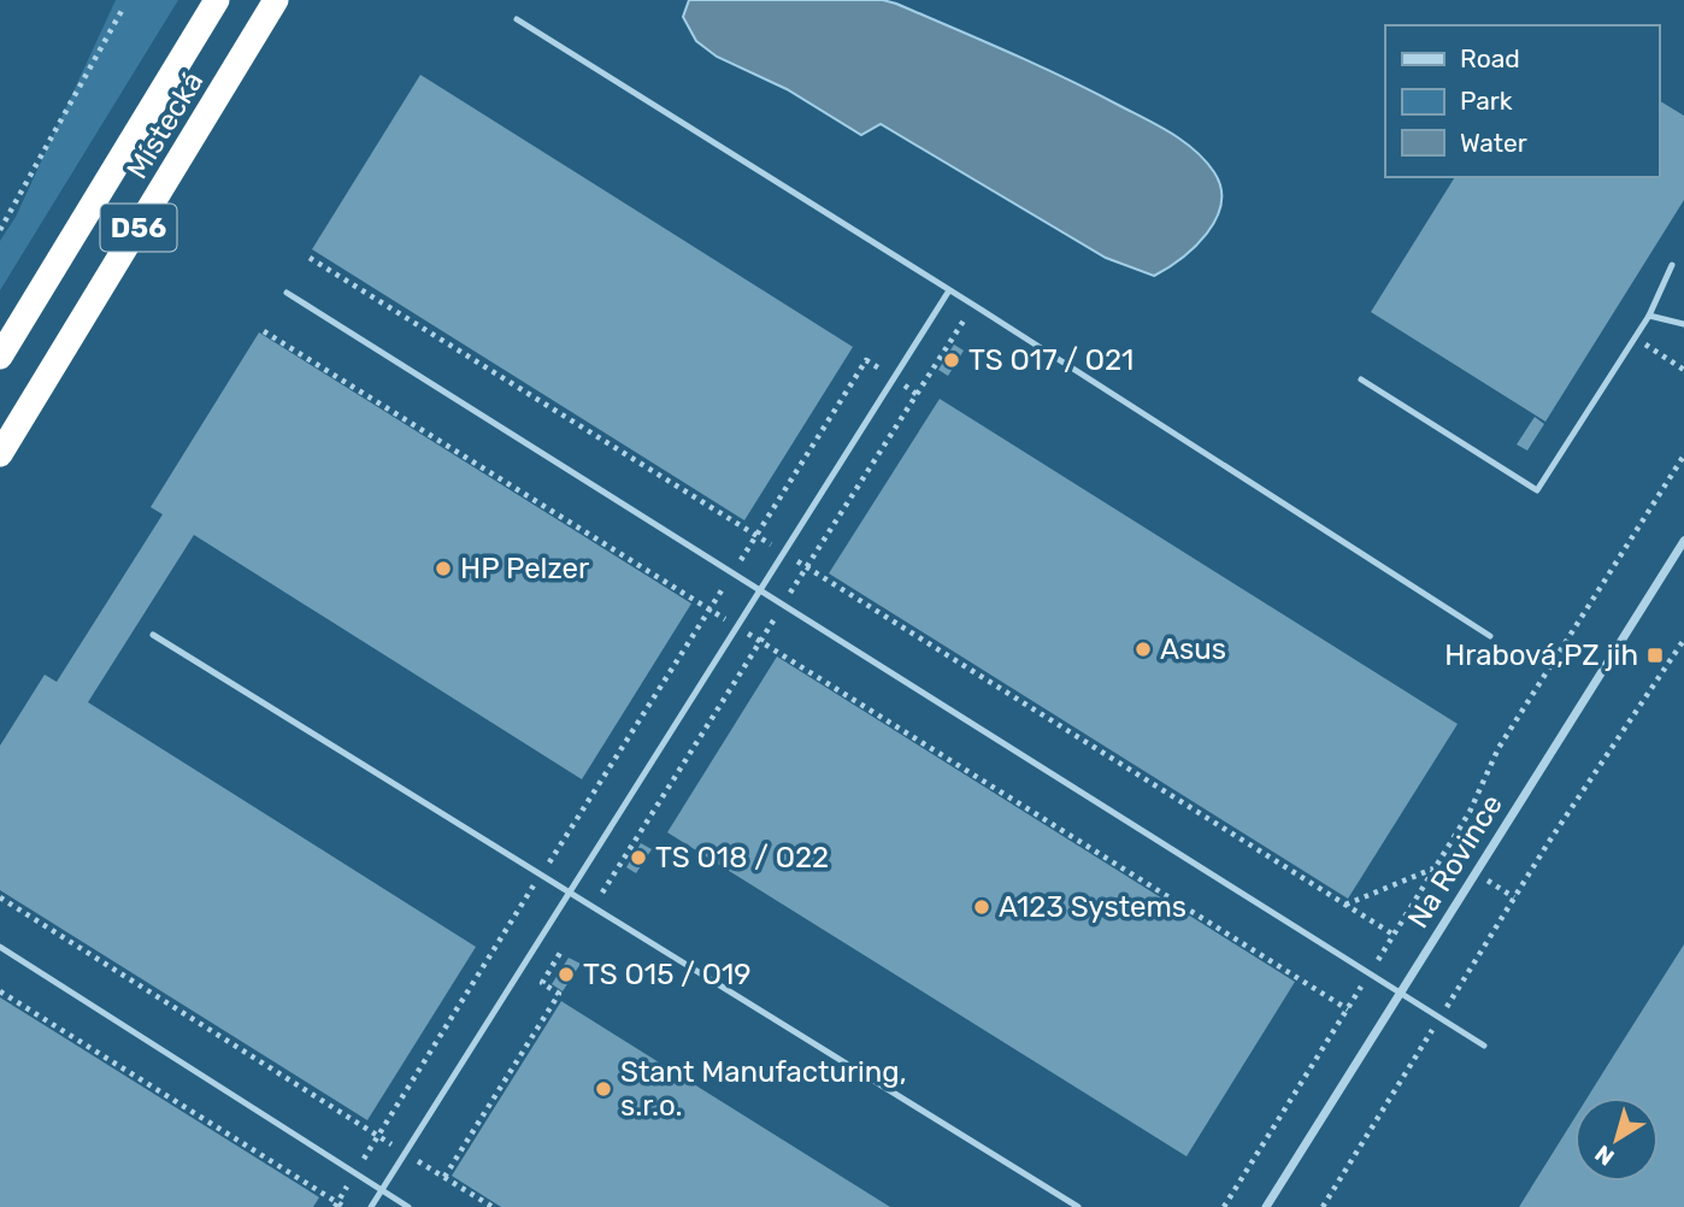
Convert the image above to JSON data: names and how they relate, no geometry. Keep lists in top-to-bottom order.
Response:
{
  "streets": {
    "highway": ["Místecká", "D56"],
    "street": ["Na Rovince"]
  },
  "places": {
    "other": [
      "TS O17 / O21",
      "HP Pelzer",
      "Asus",
      "TS O18 / O22",
      "A123 Systems",
      "TS O15 / O19",
      "Stant Manufacturing, s.r.o."
    ],
    "transit": ["Hrabová,PZ jih"]
  },
  "legend": ["Road", "Park", "Water"],
  "north": "bottom left"
}
